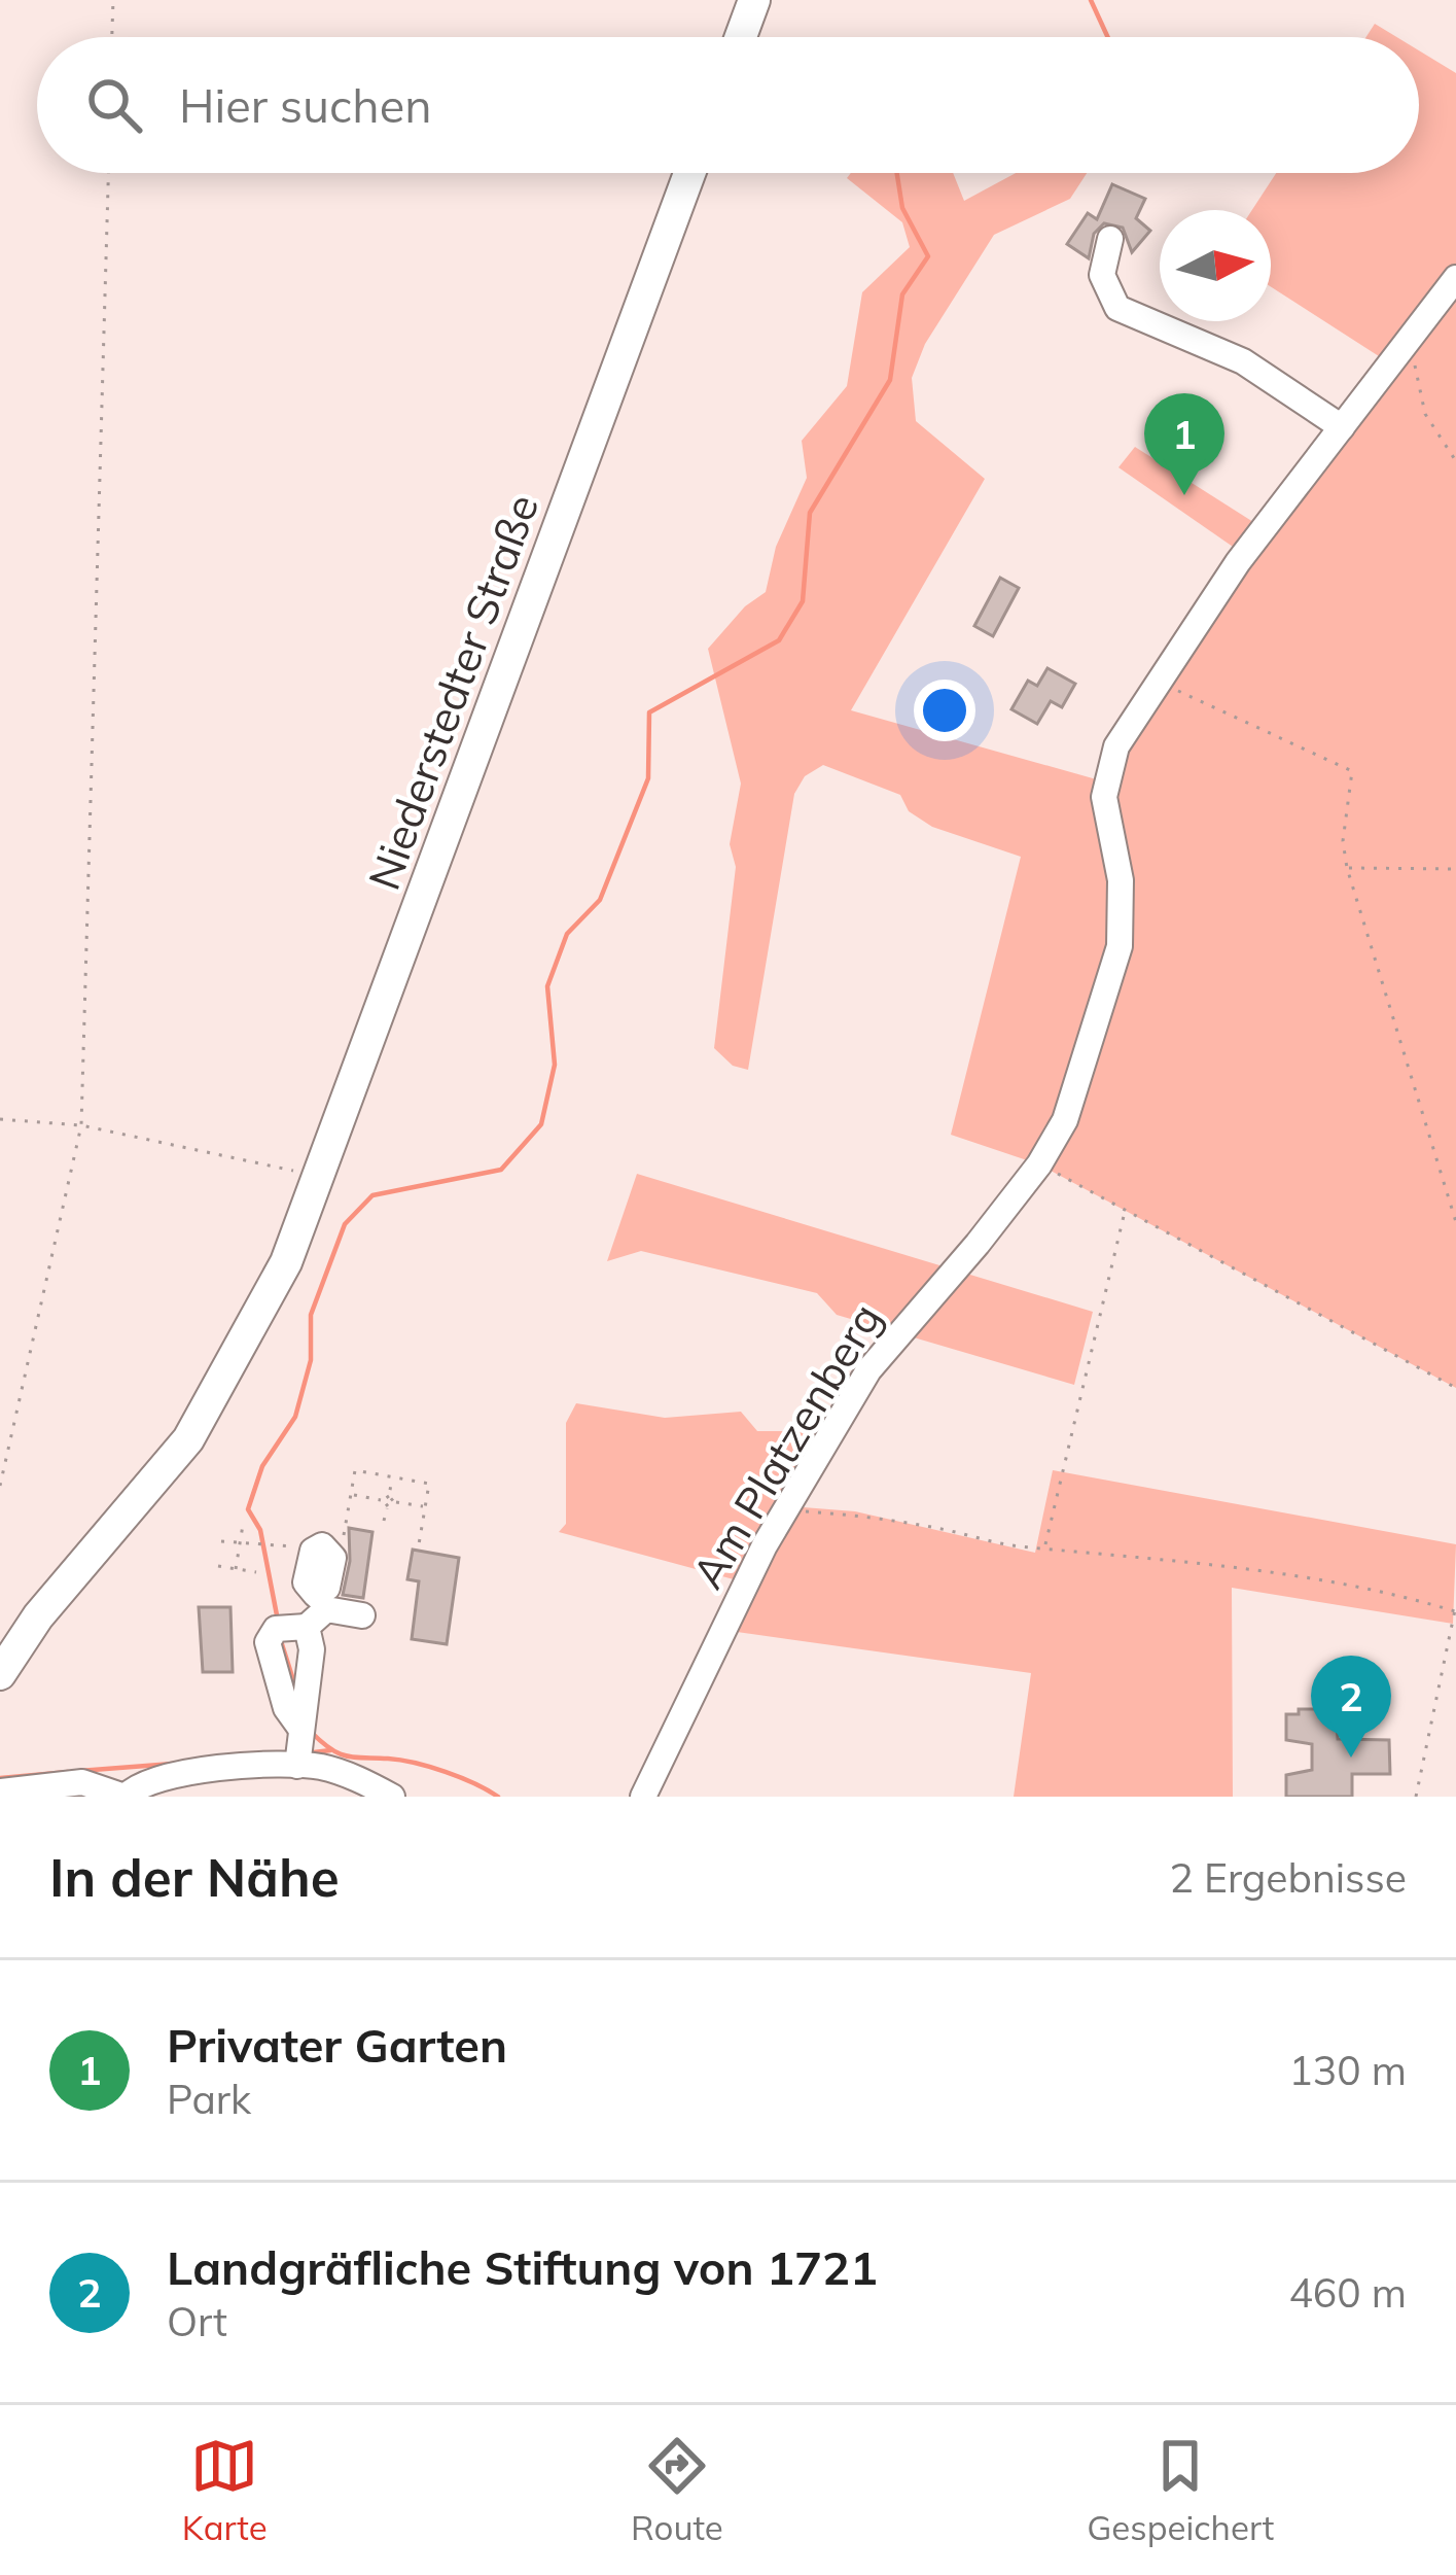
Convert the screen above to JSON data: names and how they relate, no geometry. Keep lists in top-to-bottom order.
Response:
{
  "streets": {
    "main road": ["Niederstedter Straße"],
    "street": ["Am Platzenberg"]
  },
  "north": "right",
  "page": {
    "search": "Hier suchen",
    "pins": ["1", "2"],
    "heading": ["In der Nähe", "2 Ergebnisse"],
    "list": [
      {
        "mark": "1",
        "name": "Privater Garten",
        "note": "Park",
        "value": "130 m"
      },
      {
        "mark": "2",
        "name": "Landgräfliche Stiftung von 1721",
        "note": "Ort",
        "value": "460 m"
      }
    ],
    "nav": ["Karte", "Route", "Gespeichert"]
  }
}
